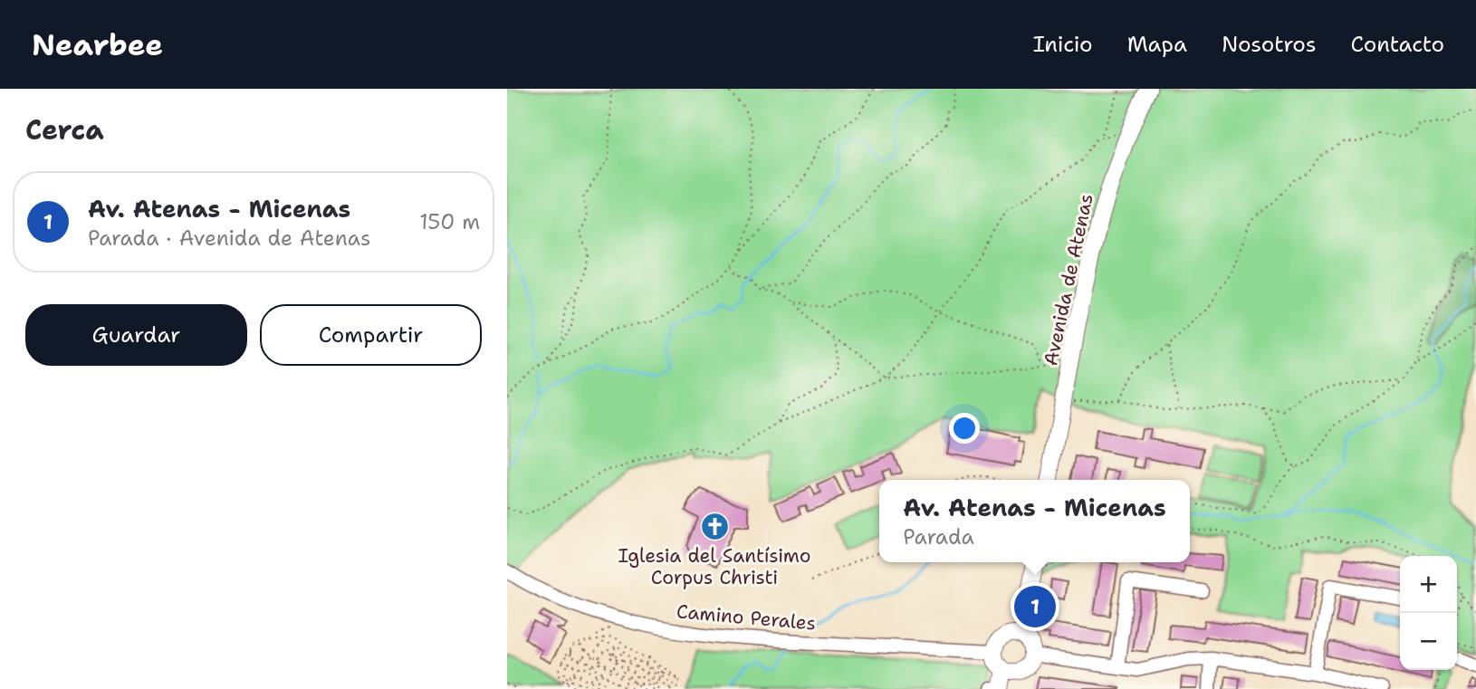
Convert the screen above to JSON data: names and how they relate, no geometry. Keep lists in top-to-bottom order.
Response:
{
  "streets": {
    "main road": ["Avenida de Atenas"],
    "street": ["Camino Perales"]
  },
  "places": {
    "church": ["Iglesia del Santísimo Corpus Christi"]
  },
  "page": {
    "header": "Nearbee",
    "nav": [
      "Inicio",
      "Mapa",
      "Nosotros",
      "Contacto"
    ],
    "heading": "Cerca",
    "list": [
      {
        "mark": "1",
        "name": "Av. Atenas - Micenas",
        "note": "Parada · Avenida de Atenas",
        "value": "150 m"
      }
    ],
    "buttons": ["Guardar", "Compartir"],
    "popup": ["Av. Atenas - Micenas", "Parada"],
    "map_buttons": ["+", "−"],
    "pins": "1"
  }
}
